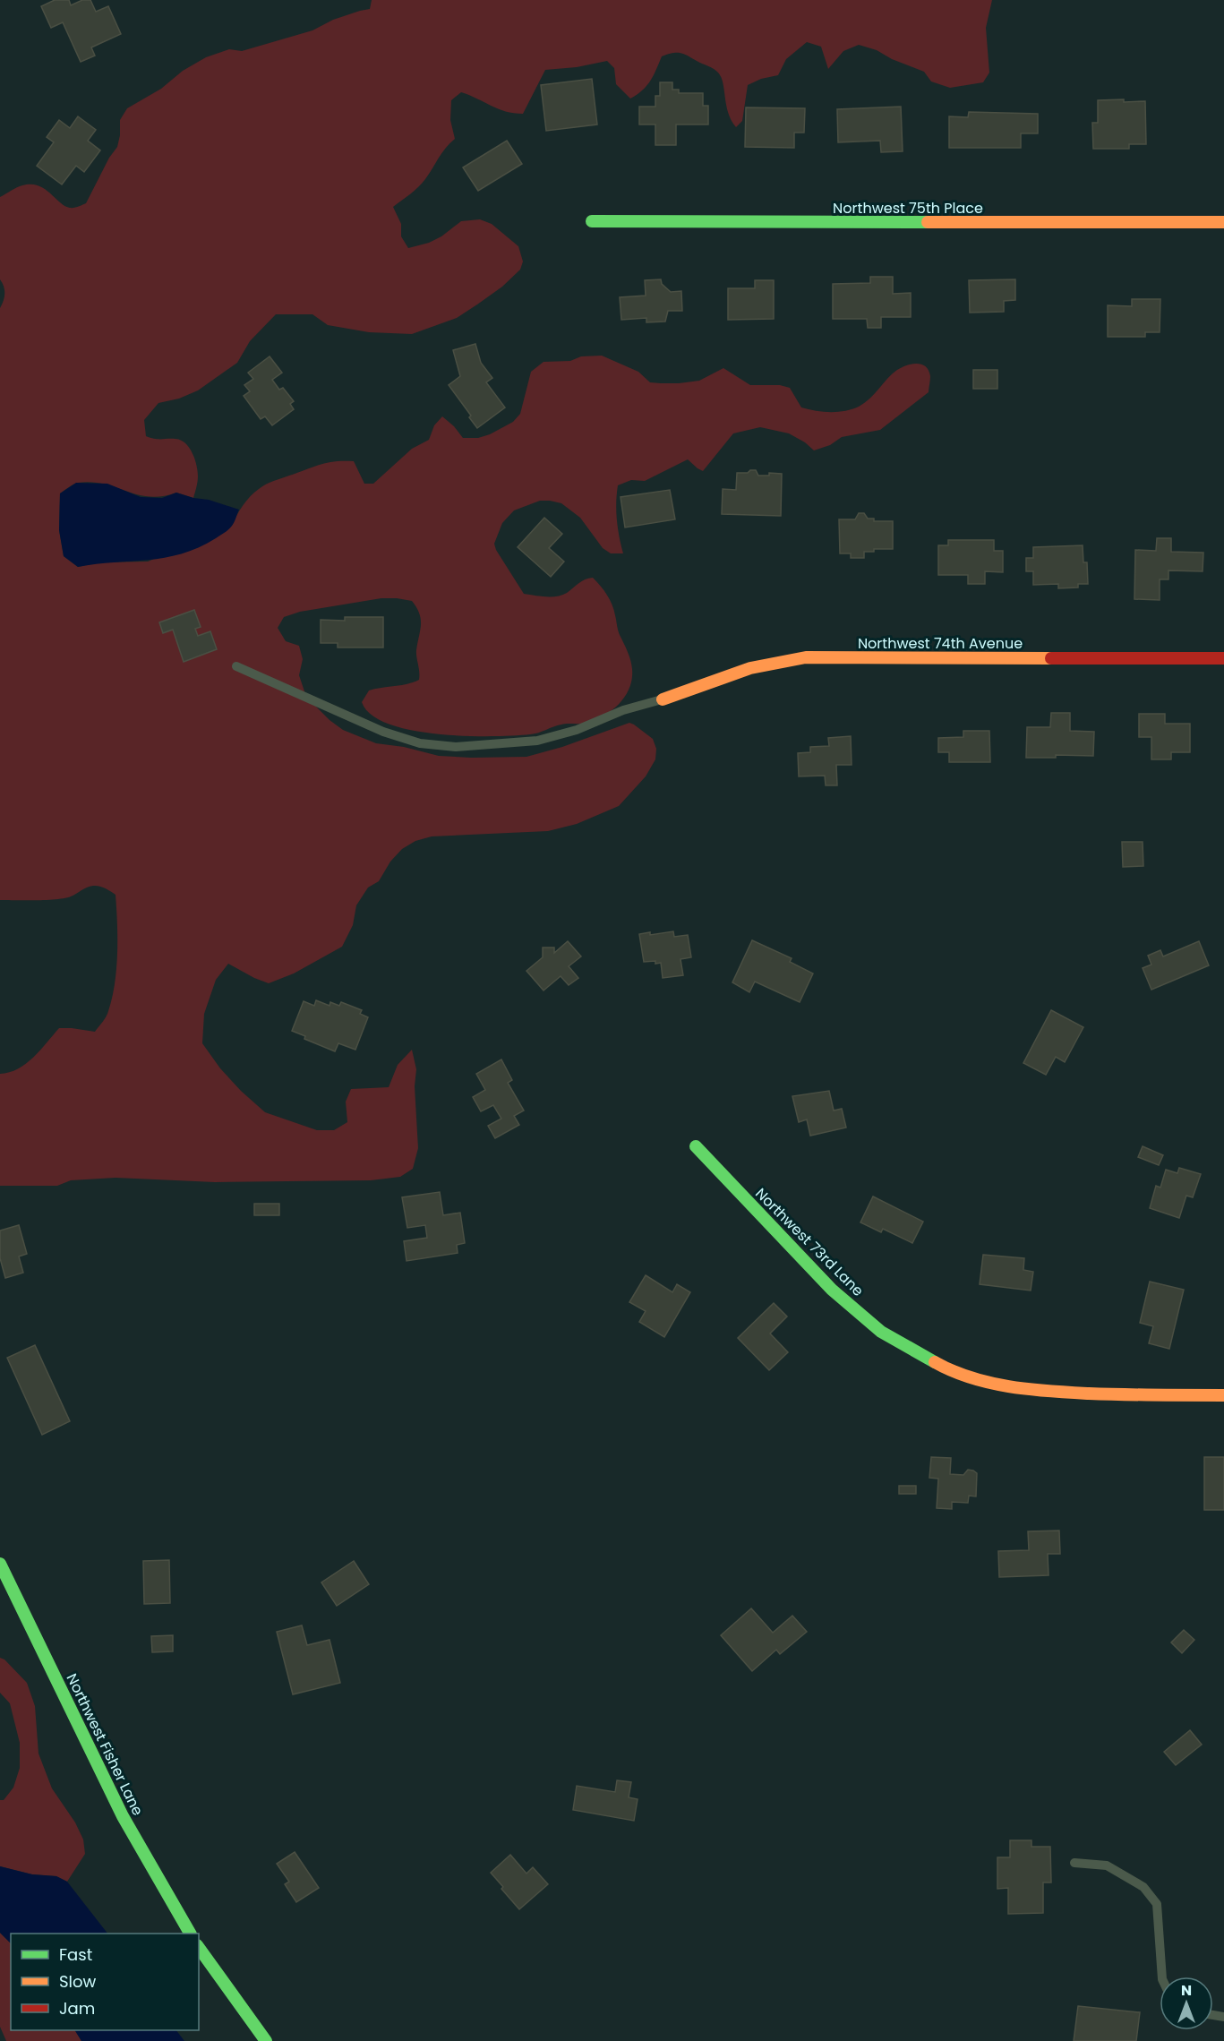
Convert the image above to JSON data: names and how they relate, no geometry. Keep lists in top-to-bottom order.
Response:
{
  "streets": {
    "street": [
      "Northwest 75th Place",
      "Northwest 74th Avenue",
      "Northwest 73rd Lane",
      "Northwest Fisher Lane"
    ]
  },
  "legend": ["Fast", "Slow", "Jam"],
  "north": "top"
}
